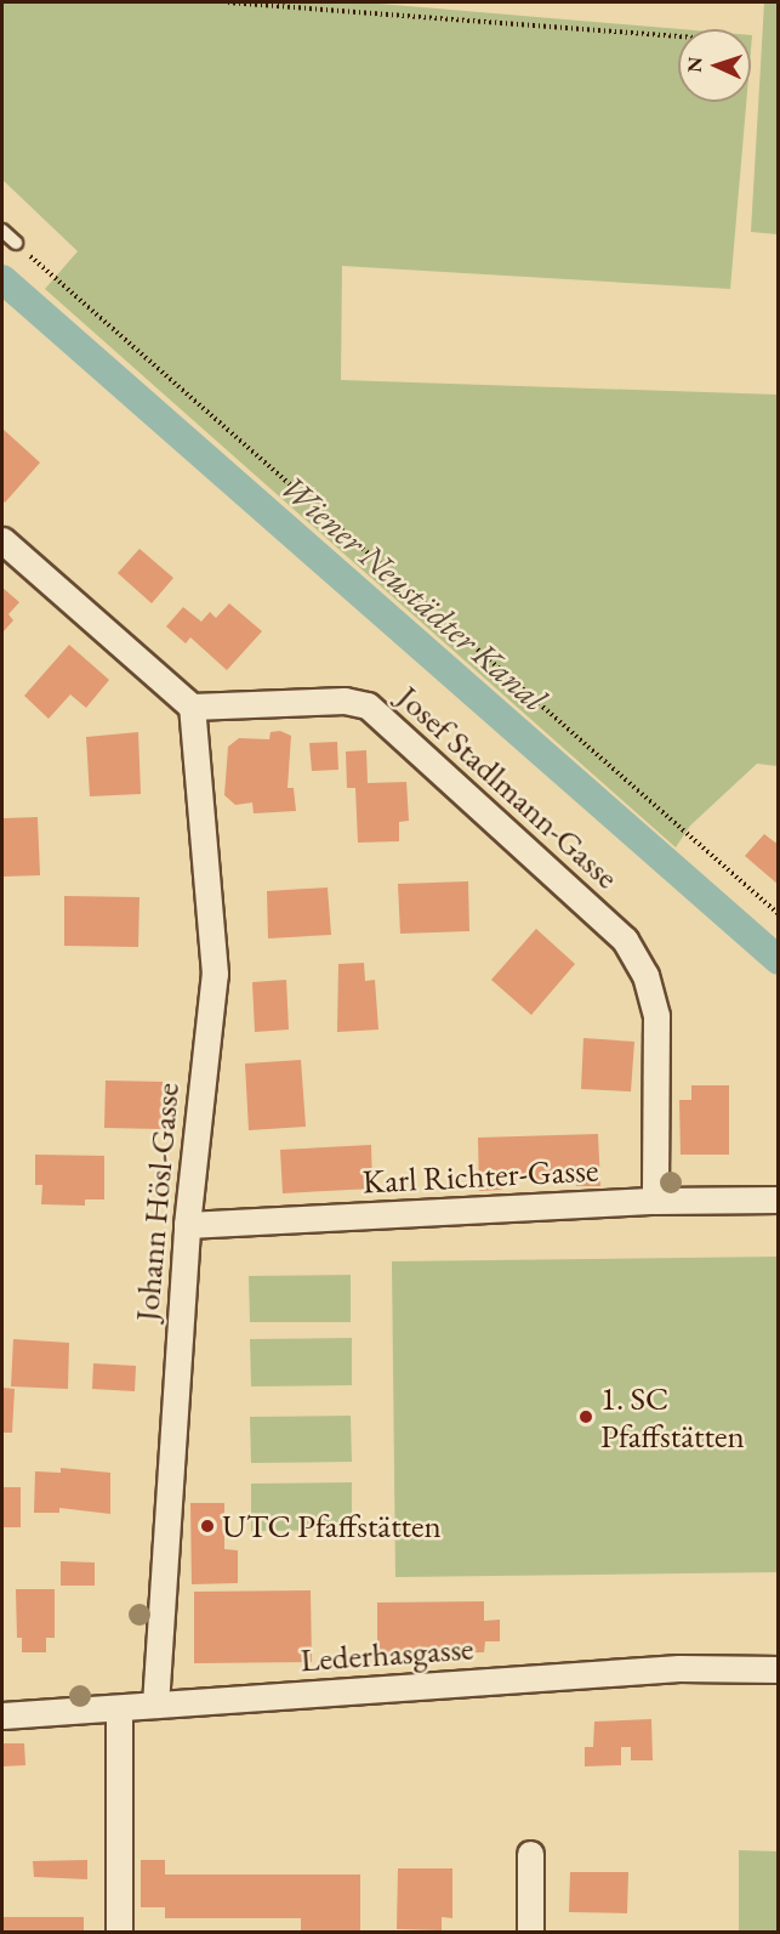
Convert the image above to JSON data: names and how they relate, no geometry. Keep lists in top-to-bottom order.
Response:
{
  "streets": {
    "street": [
      "Josef Stadlmann-Gasse",
      "Karl Richter-Gasse",
      "Johann Hösl-Gasse",
      "Lederhasgasse"
    ]
  },
  "crossings": [
    ["Josef Stadlmann-Gasse", "Karl Richter-Gasse"],
    ["Josef Stadlmann-Gasse", "Johann Hösl-Gasse"],
    ["Karl Richter-Gasse", "Johann Hösl-Gasse"],
    ["Johann Hösl-Gasse", "Lederhasgasse"]
  ],
  "water": ["Wiener Neustädter Kanal"],
  "places": ["1. SC Pfaffstätten", "UTC Pfaffstätten"],
  "north": "left"
}
